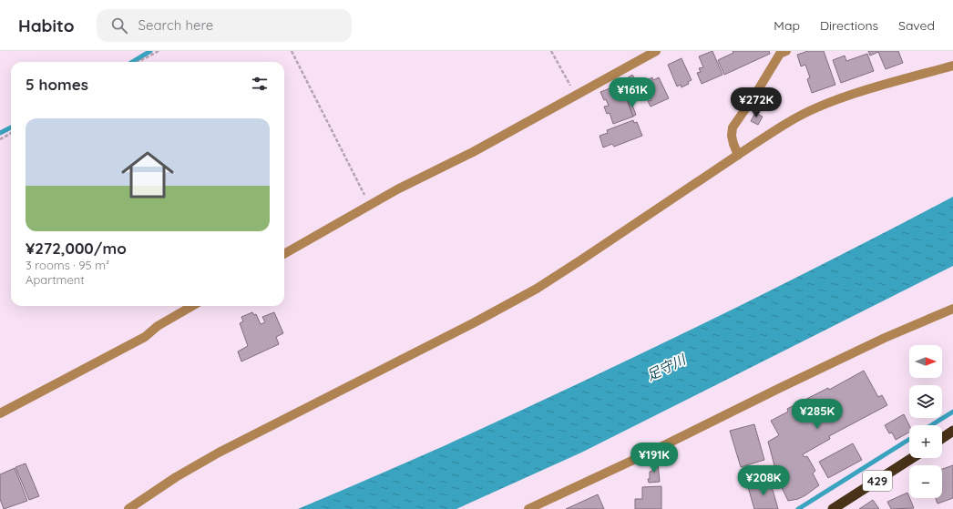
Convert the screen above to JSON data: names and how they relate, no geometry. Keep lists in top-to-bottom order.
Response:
{
  "streets": {
    "highway": ["429"]
  },
  "water": ["足守川"],
  "north": "right",
  "page": {
    "header": "Habito",
    "search": "Search here",
    "nav": ["Map", "Directions", "Saved"],
    "heading": "5 homes",
    "price": [
      "¥161K",
      "¥272K",
      "¥285K",
      "¥191K",
      "¥208K"
    ],
    "list": [
      {
        "name": "¥272,000/mo",
        "note": "3 rooms · 95 m² · Apartment"
      }
    ],
    "map_buttons": ["+", "−"]
  }
}
